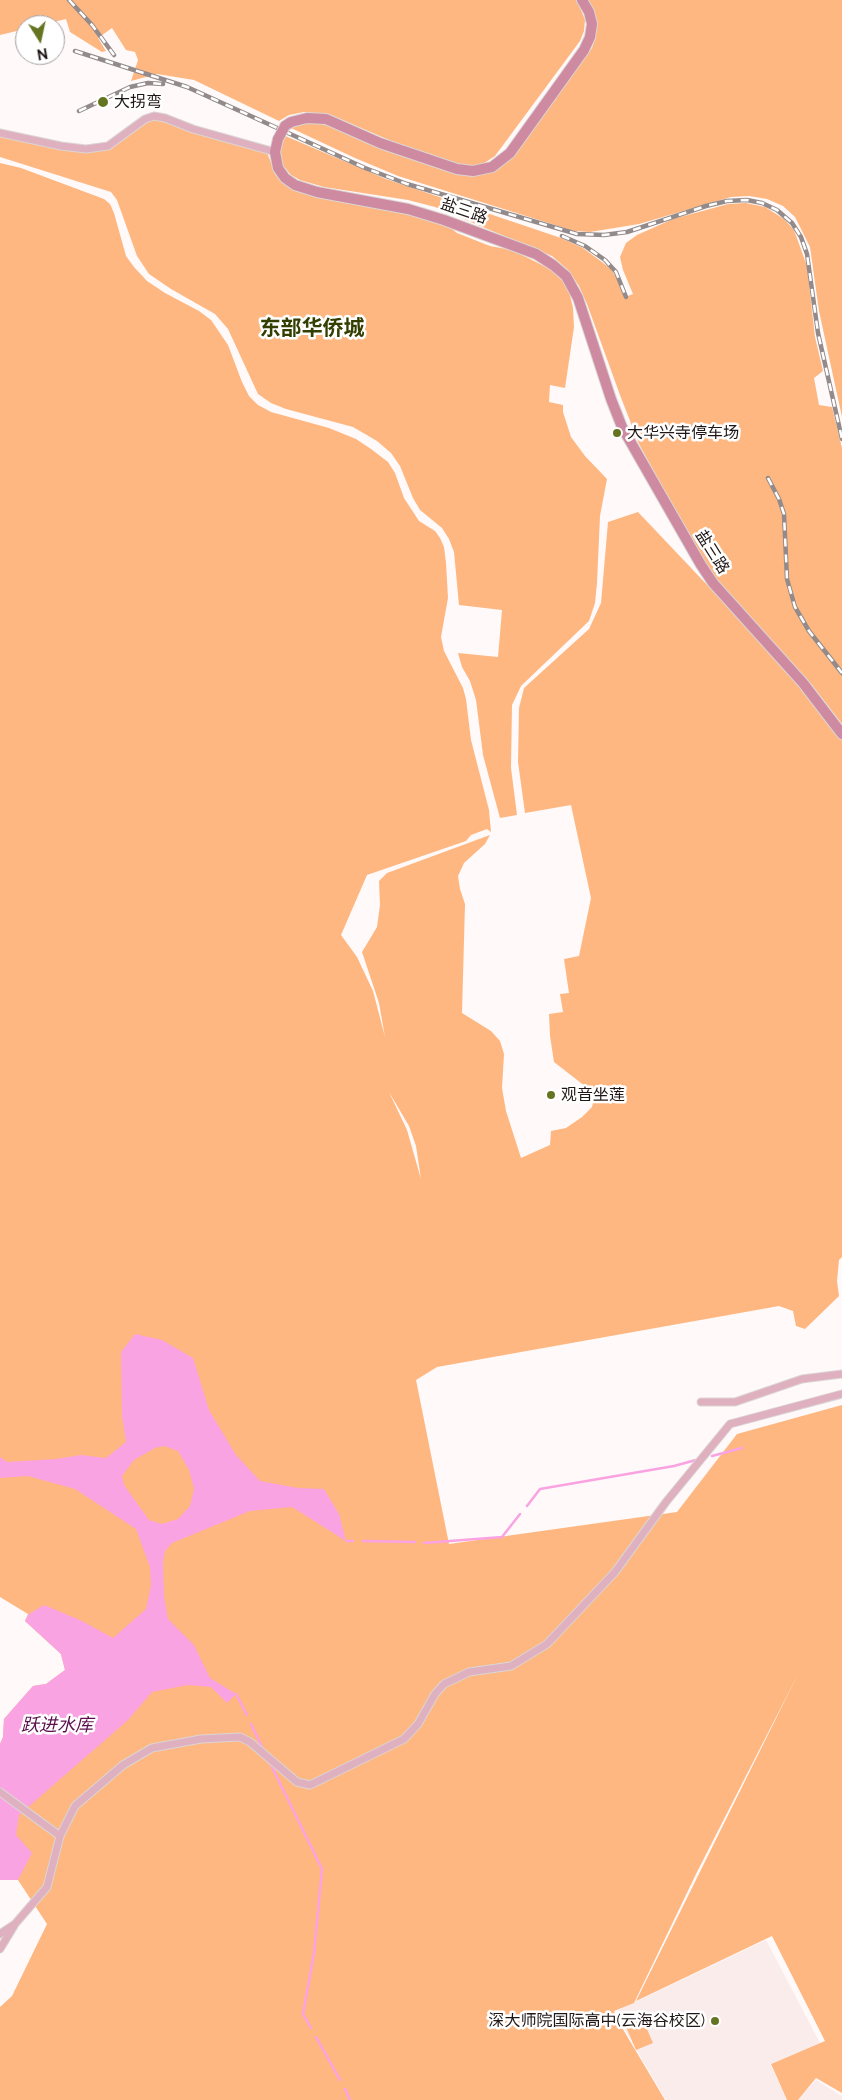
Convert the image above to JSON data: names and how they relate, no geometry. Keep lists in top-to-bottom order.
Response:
{
  "streets": {
    "main road": ["盐三路"]
  },
  "districts": ["东部华侨城"],
  "water": ["跃进水库"],
  "places": [
    "大拐弯",
    "大华兴寺停车场",
    "观音坐莲",
    "深大师院国际高中(云海谷校区)"
  ],
  "north": "bottom"
}
